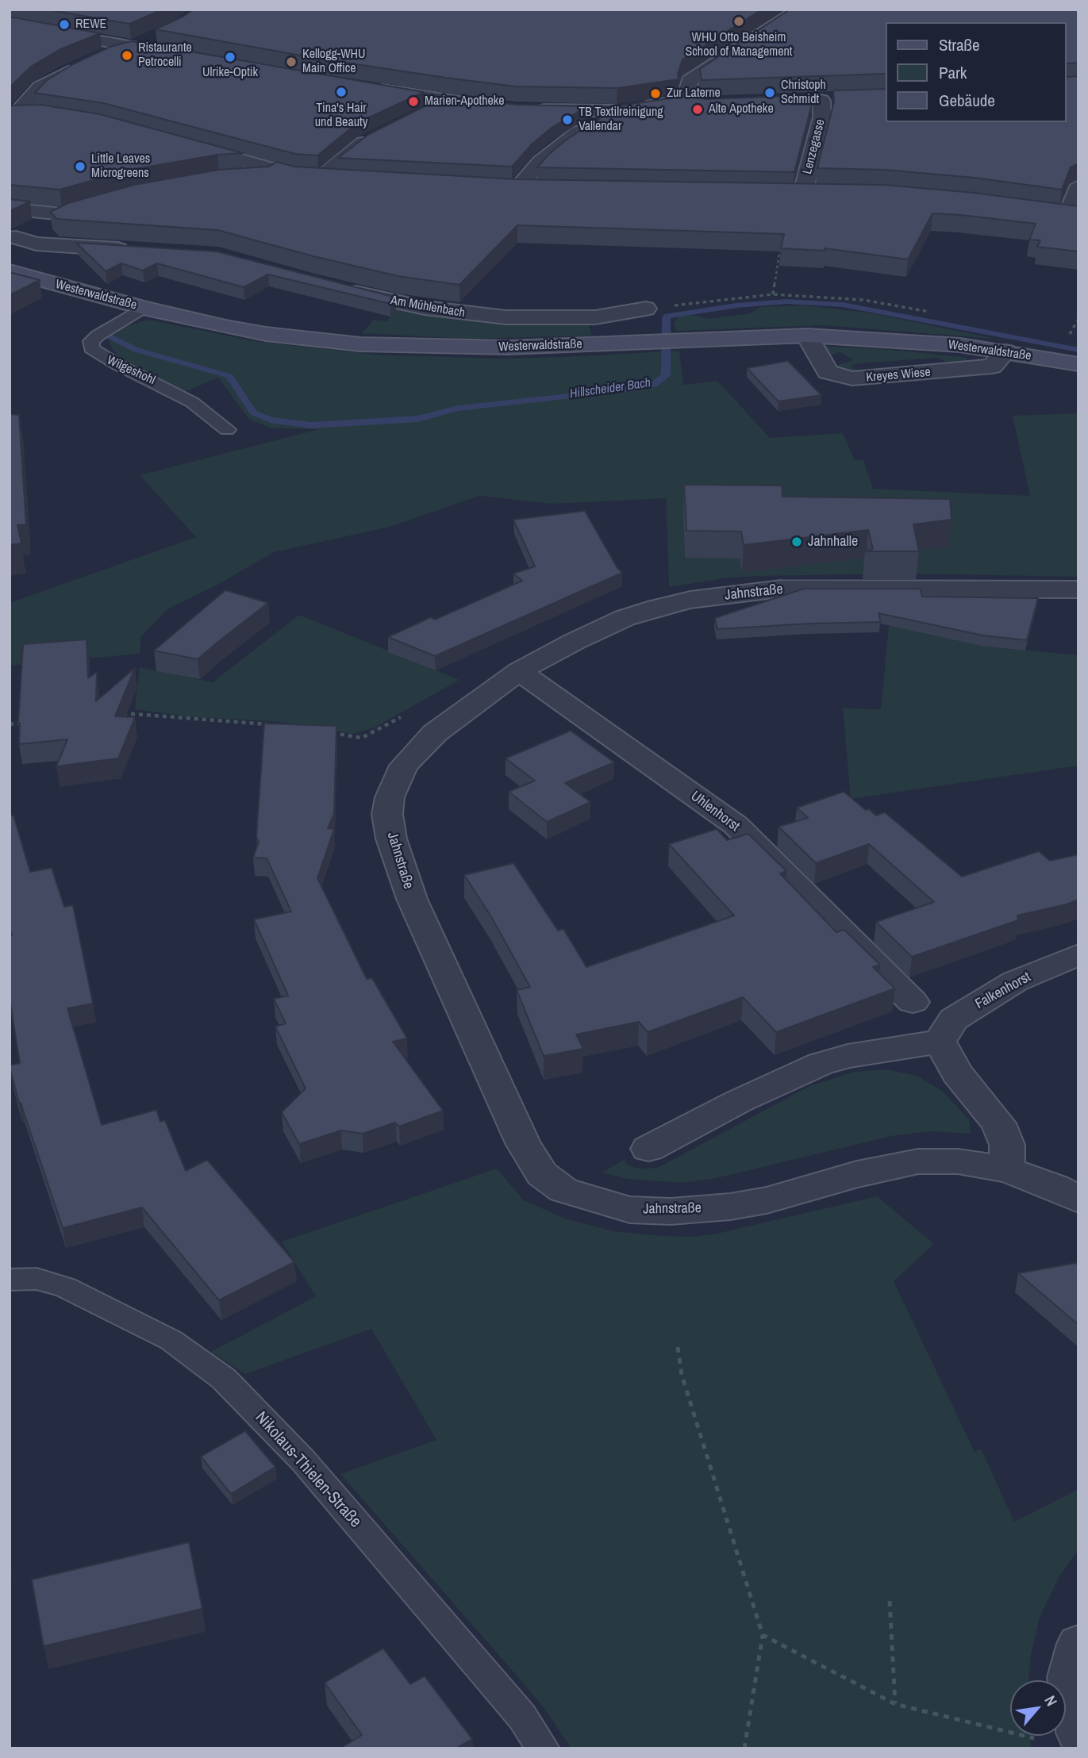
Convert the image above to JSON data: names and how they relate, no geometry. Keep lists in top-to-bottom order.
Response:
{
  "streets": {
    "main road": ["Westerwaldstraße"],
    "street": [
      "Lenzegasse",
      "Am Mühlenbach",
      "Kreyes Wiese",
      "Jahnstraße",
      "Uhlenhorst",
      "Falkenhorst"
    ],
    "lane": ["Wilgeshohl", "Nikolaus-Thielen-Straße"]
  },
  "crossings": [
    ["Westerwaldstraße", "Wilgeshohl"],
    ["Westerwaldstraße", "Kreyes Wiese"],
    ["Jahnstraße", "Uhlenhorst"]
  ],
  "water": ["Hillscheider Bach"],
  "places": [
    "WHU Otto Beisheim School of Management",
    "REWE",
    "Ristaurante Petrocelli",
    "Ulrike-Optik",
    "Kellogg-WHU Main Office",
    "Tina's Hair und Beauty",
    "Christoph Schmidt",
    "Zur Laterne",
    "Marien-Apotheke",
    "Alte Apotheke",
    "TB Textilreinigung Vallendar",
    "Little Leaves Microgreens",
    "Jahnhalle"
  ],
  "legend": ["Straße", "Park", "Gebäude"],
  "north": "top right"
}
